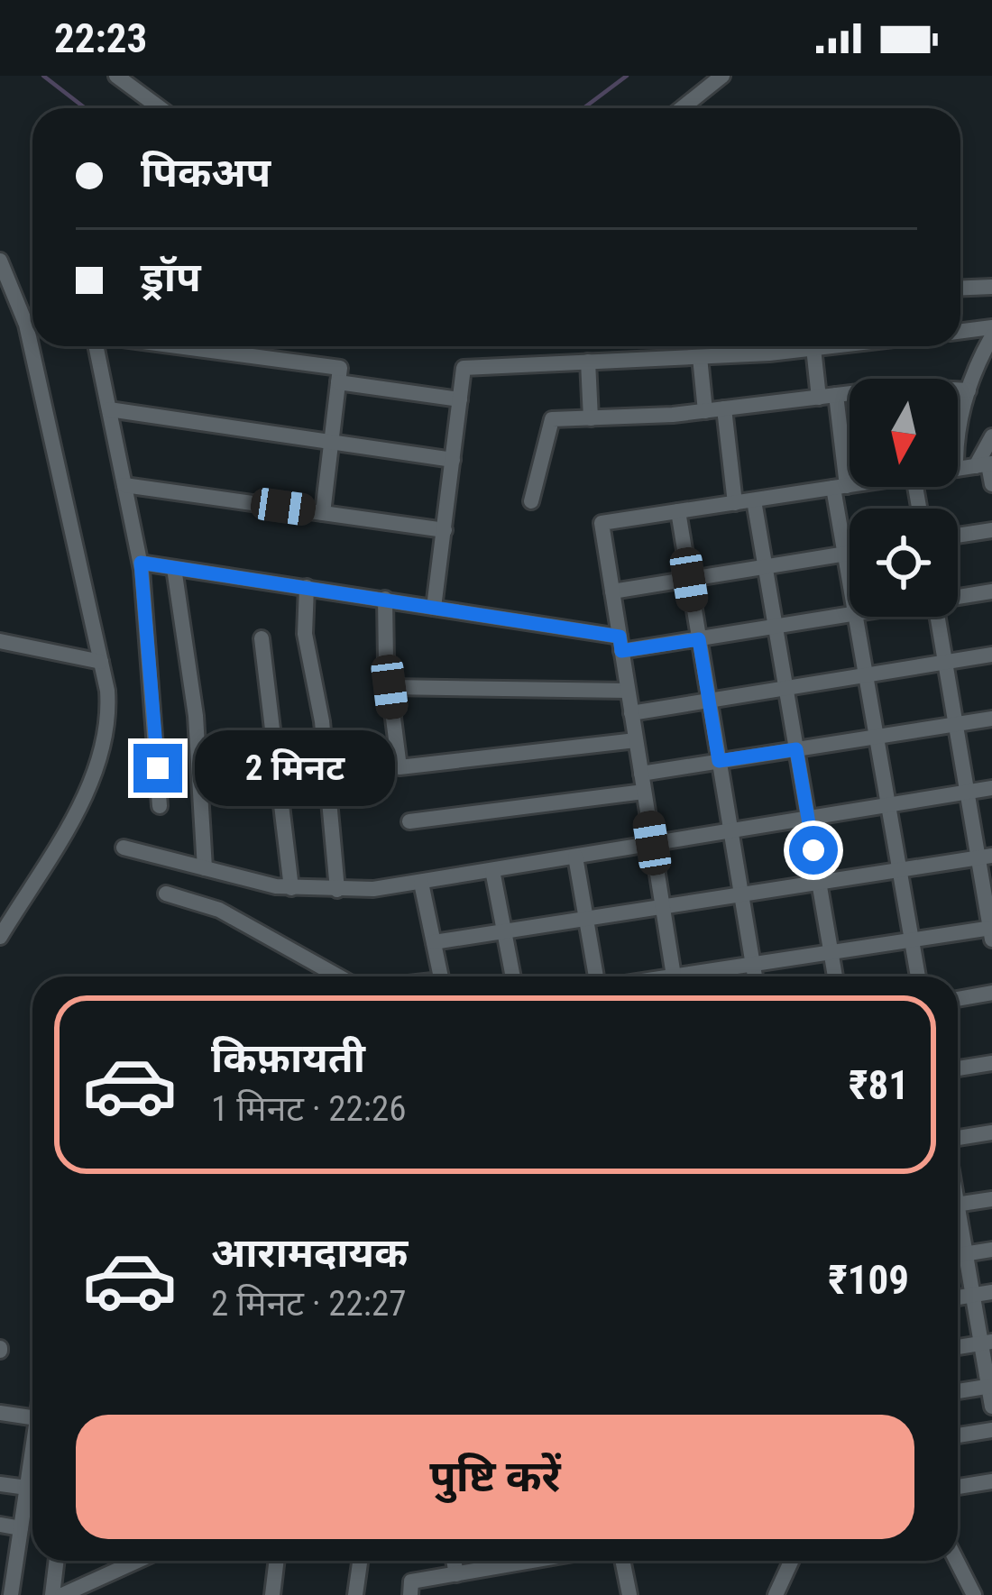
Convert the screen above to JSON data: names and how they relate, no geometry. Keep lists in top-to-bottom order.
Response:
{
  "north": "bottom",
  "page": {
    "status": "22:23",
    "banner": ["पिकअप", "ड्रॉप"],
    "bubble": "2 मिनट",
    "list": [
      {
        "name": "किफ़ायती",
        "note": "1 मिनट · 22:26",
        "value": "₹81"
      },
      {
        "name": "आरामदायक",
        "note": "2 मिनट · 22:27",
        "value": "₹109"
      }
    ],
    "buttons": "पुष्टि करें"
  }
}
